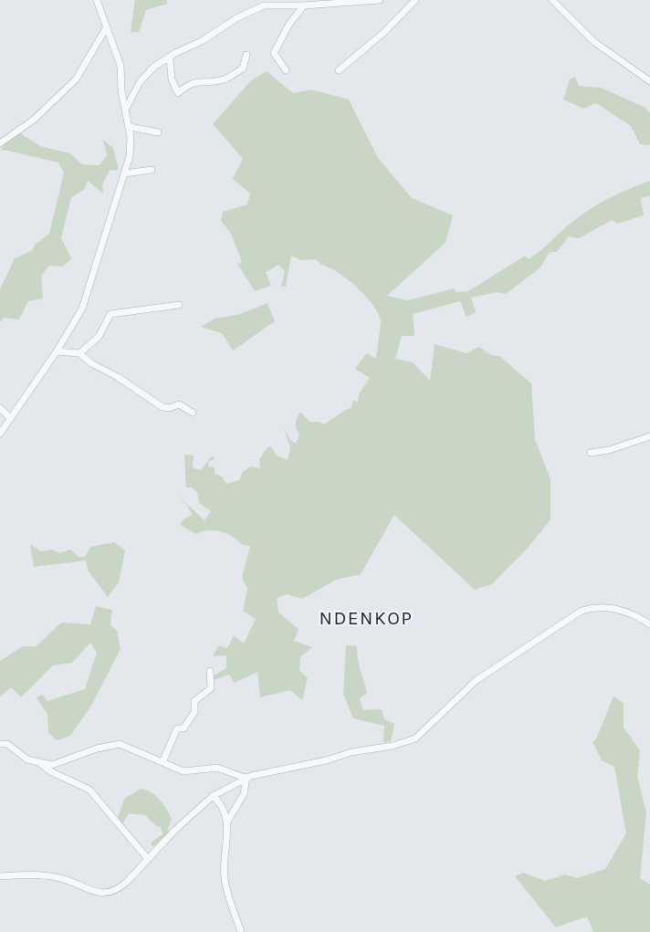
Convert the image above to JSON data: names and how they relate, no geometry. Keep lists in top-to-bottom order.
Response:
{
  "districts": ["NDENKOP"]
}
